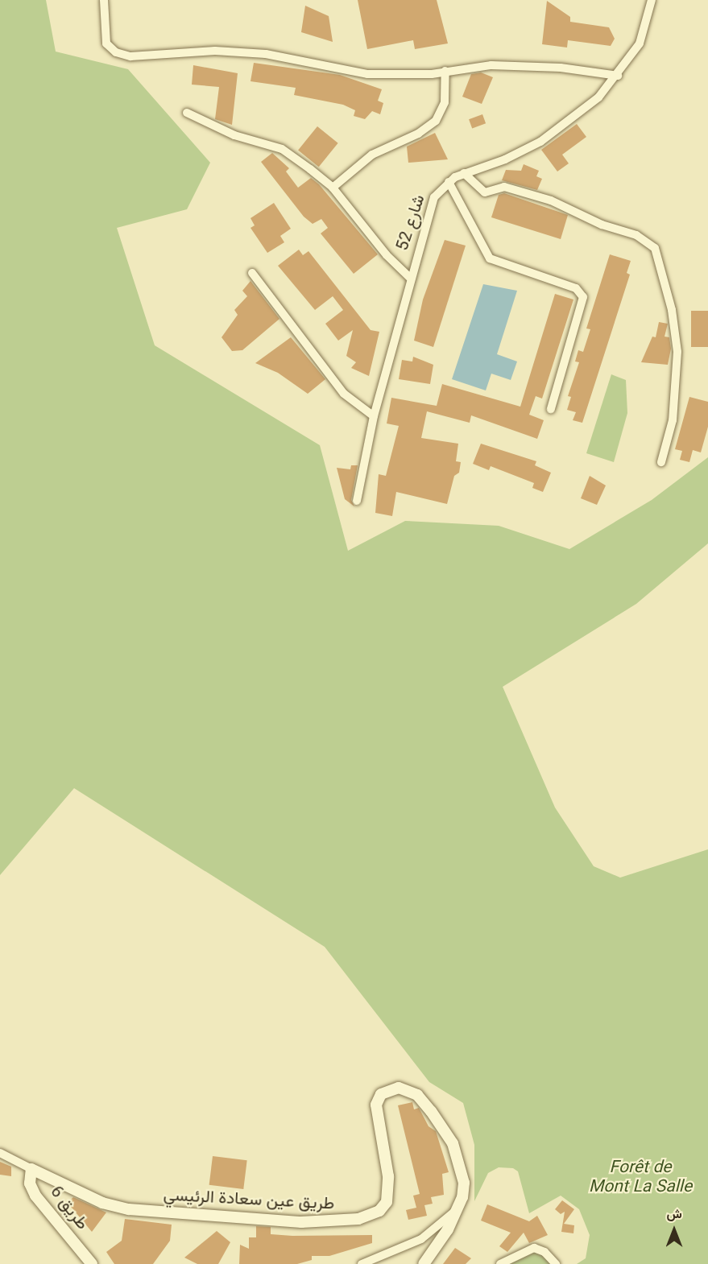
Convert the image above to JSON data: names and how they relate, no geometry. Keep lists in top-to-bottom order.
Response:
{
  "streets": {
    "street": ["شارع 52", "طريق عين سعادة الرئيسي", "طريق 6"]
  },
  "crossings": [
    ["طريق عين سعادة الرئيسي", "طريق 6"]
  ],
  "parks": ["Forêt de Mont La Salle"],
  "north": "top"
}
